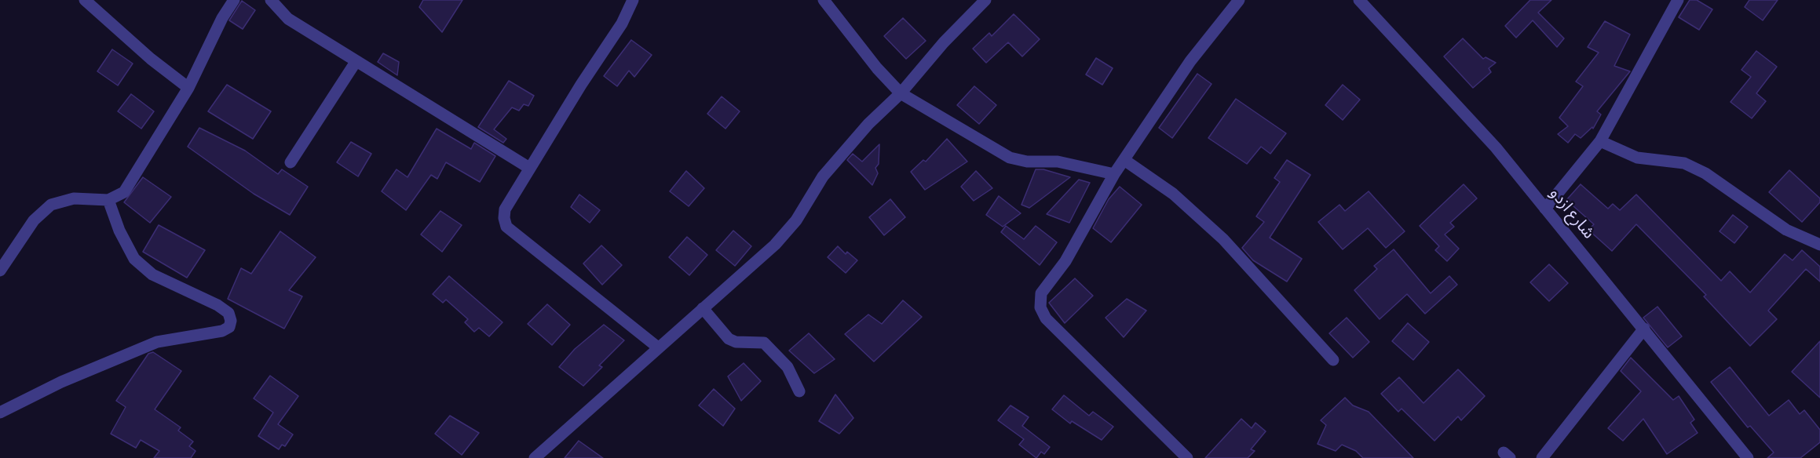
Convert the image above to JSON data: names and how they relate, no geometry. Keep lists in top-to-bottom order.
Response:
{
  "streets": {
    "street": ["شارع ازدو"]
  }
}
